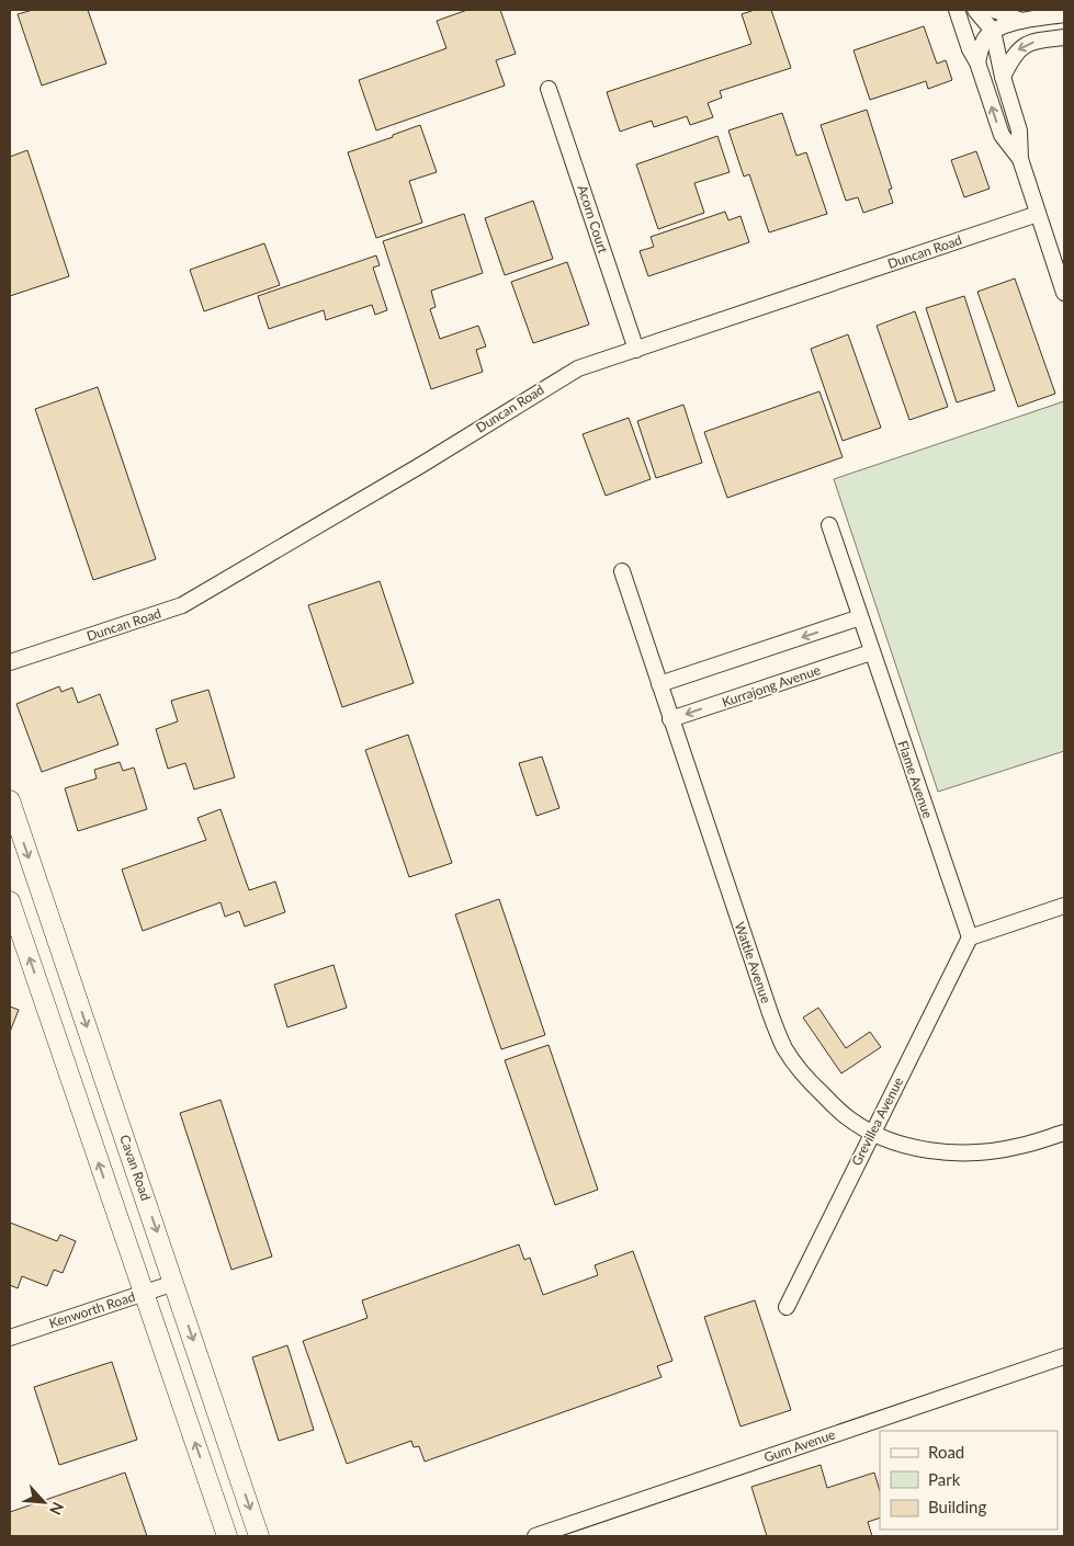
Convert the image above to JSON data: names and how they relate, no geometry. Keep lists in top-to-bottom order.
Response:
{
  "streets": {
    "main road": ["Cavan Road"],
    "street": [
      "Acorn Court",
      "Duncan Road",
      "Kurrajong Avenue",
      "Flame Avenue",
      "Wattle Avenue",
      "Grevillea Avenue",
      "Kenworth Road",
      "Gum Avenue"
    ]
  },
  "crossings": [
    ["Acorn Court", "Duncan Road"],
    ["Kurrajong Avenue", "Flame Avenue"],
    ["Kurrajong Avenue", "Wattle Avenue"],
    ["Flame Avenue", "Grevillea Avenue"],
    ["Wattle Avenue", "Grevillea Avenue"],
    ["Cavan Road", "Kenworth Road"]
  ],
  "legend": ["Road", "Park", "Building"],
  "north": "bottom right"
}
